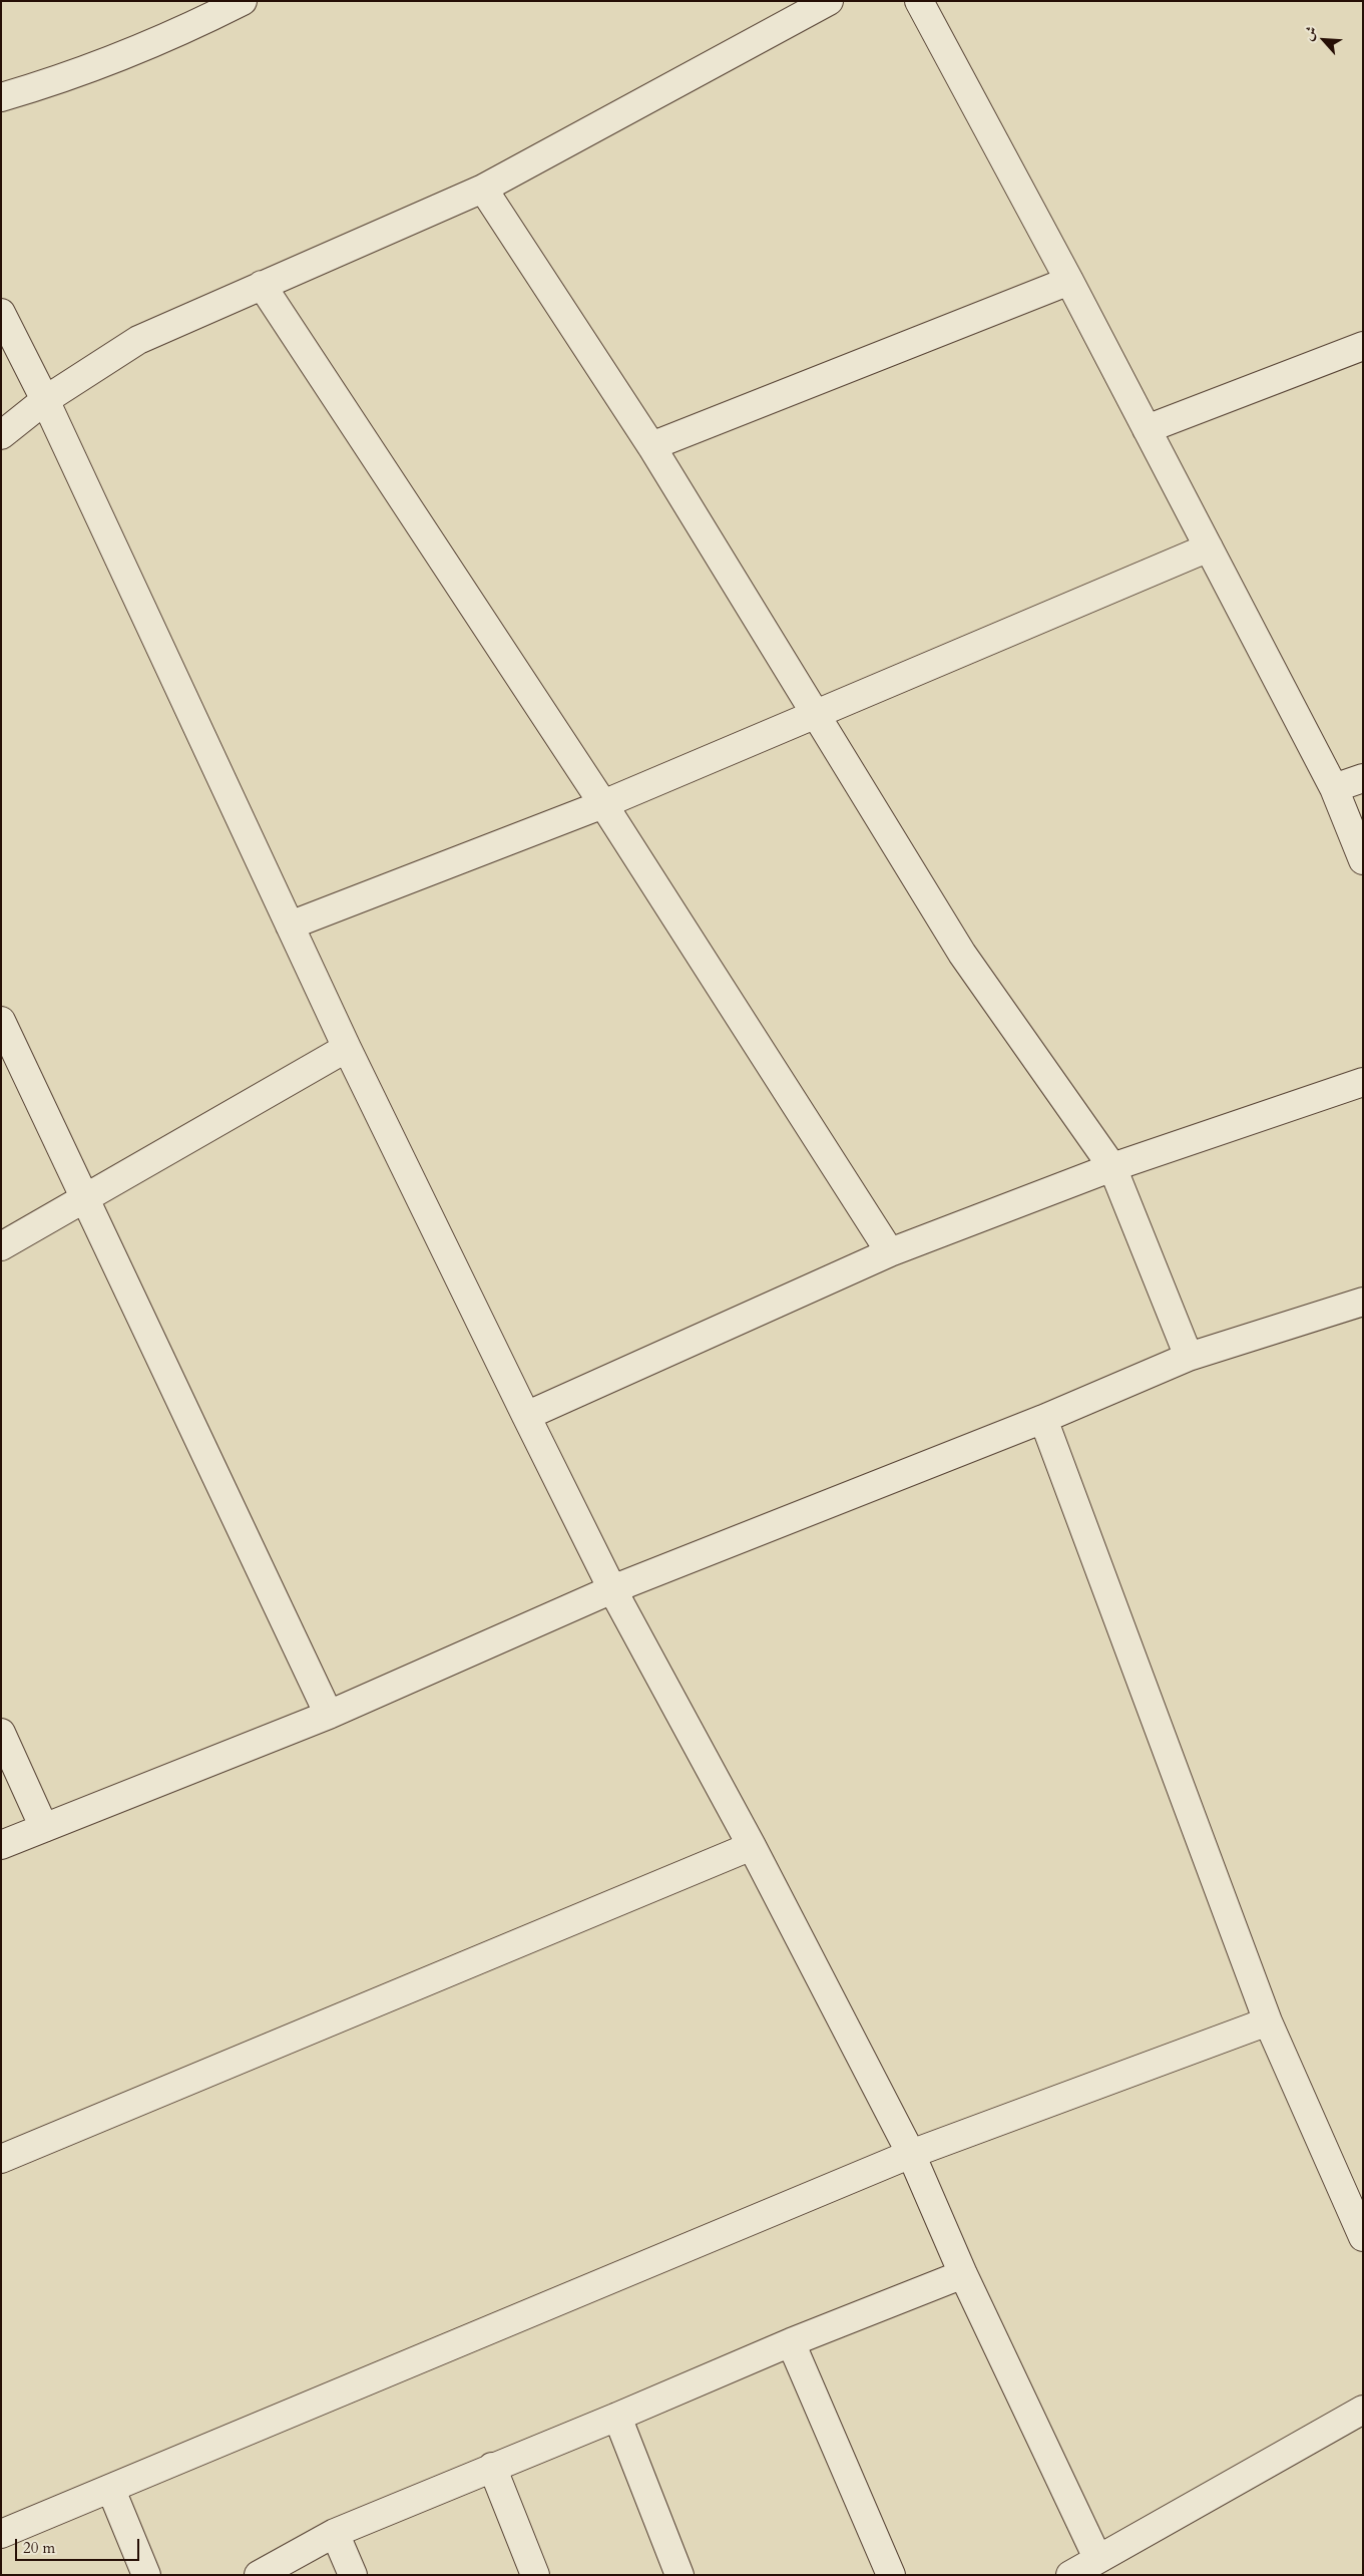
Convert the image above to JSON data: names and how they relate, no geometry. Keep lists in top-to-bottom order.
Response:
{
  "scale_bar": "20 m",
  "north": "top left"
}
